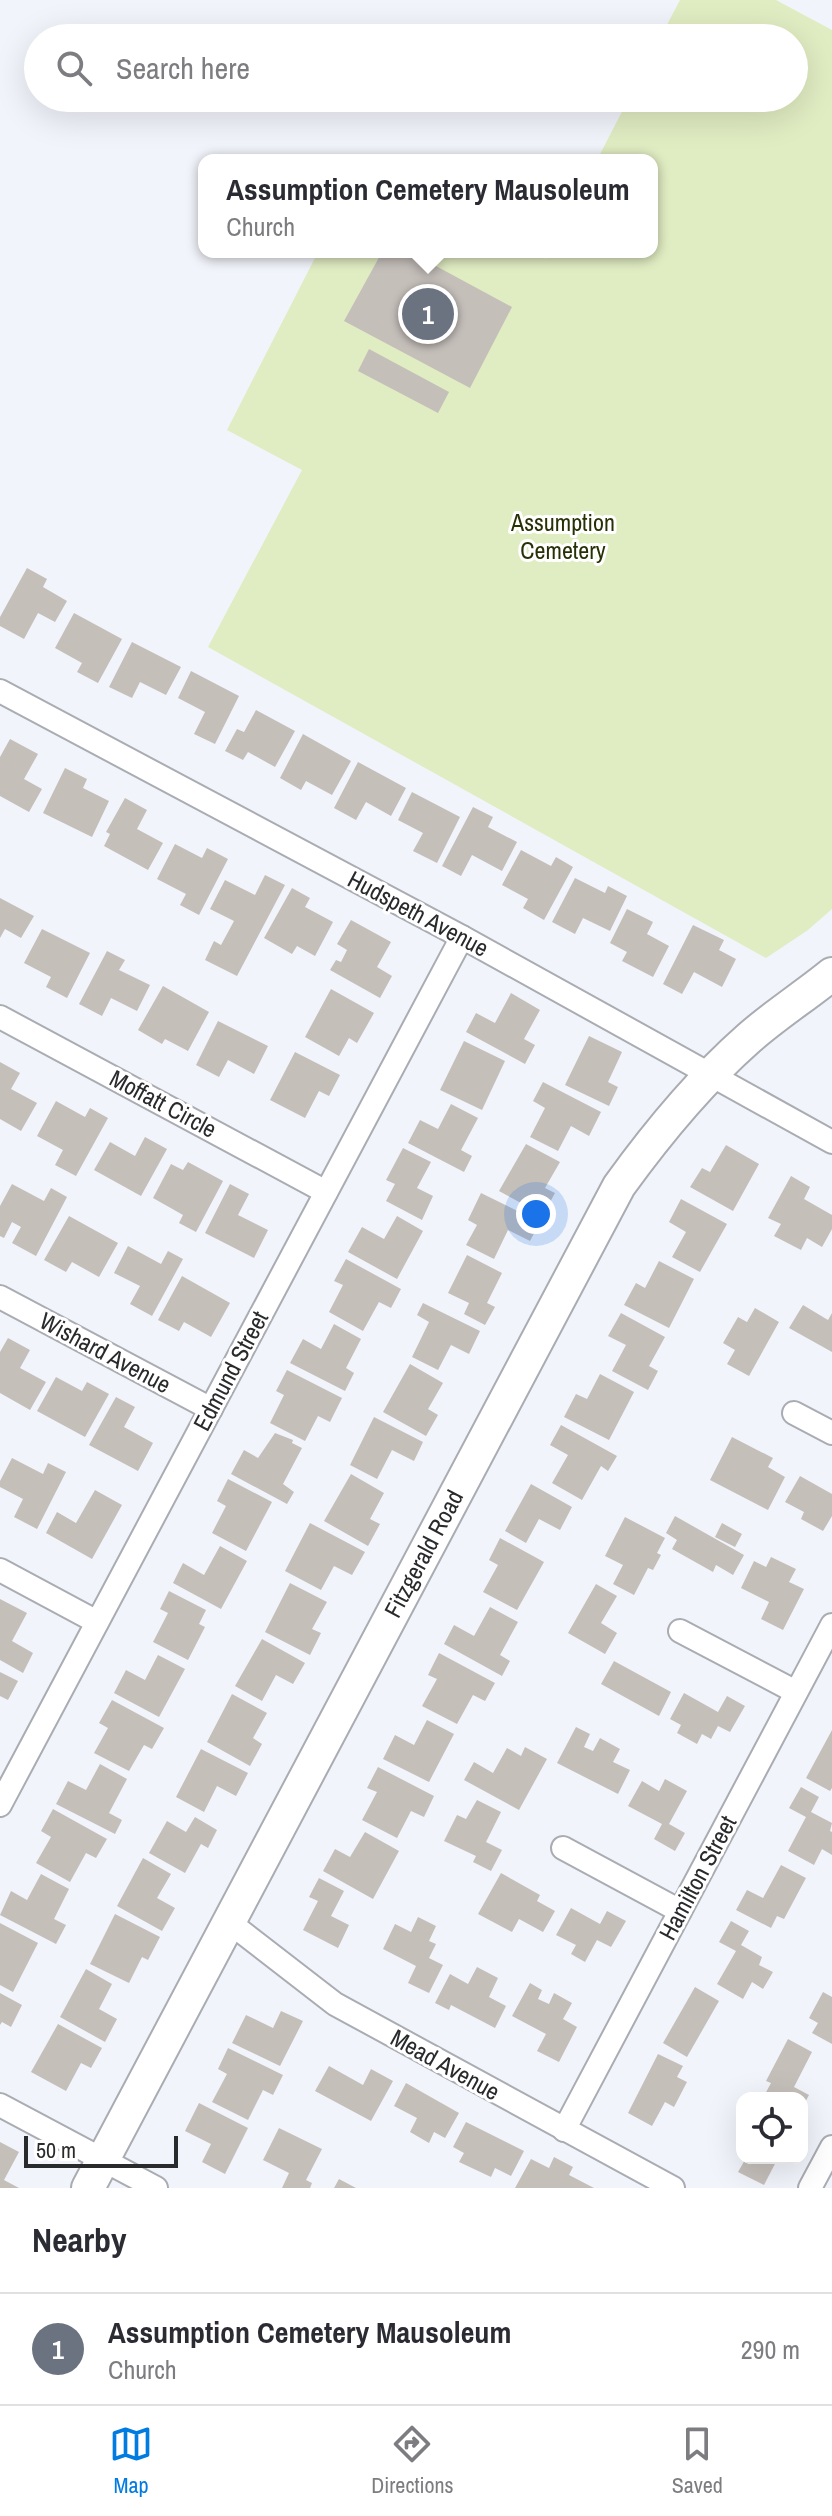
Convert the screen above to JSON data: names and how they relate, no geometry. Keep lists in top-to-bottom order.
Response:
{
  "streets": {
    "main road": ["Fitzgerald Road"],
    "street": [
      "Hudspeth Avenue",
      "Moffatt Circle",
      "Wishard Avenue",
      "Edmund Street",
      "Hamilton Street",
      "Mead Avenue"
    ]
  },
  "crossings": [
    ["Hudspeth Avenue", "Edmund Street"],
    ["Hudspeth Avenue", "Fitzgerald Road"],
    ["Moffatt Circle", "Edmund Street"],
    ["Wishard Avenue", "Edmund Street"],
    ["Fitzgerald Road", "Mead Avenue"],
    ["Hamilton Street", "Mead Avenue"]
  ],
  "parks": ["Assumption Cemetery"],
  "scale_bar": "50 m",
  "page": {
    "search": "Search here",
    "popup": ["Assumption Cemetery Mausoleum", "Church"],
    "pins": "1",
    "scale": "50 m",
    "heading": "Nearby",
    "list": [
      {
        "mark": "1",
        "name": "Assumption Cemetery Mausoleum",
        "note": "Church",
        "value": "290 m"
      }
    ],
    "nav": ["Map", "Directions", "Saved"]
  }
}
